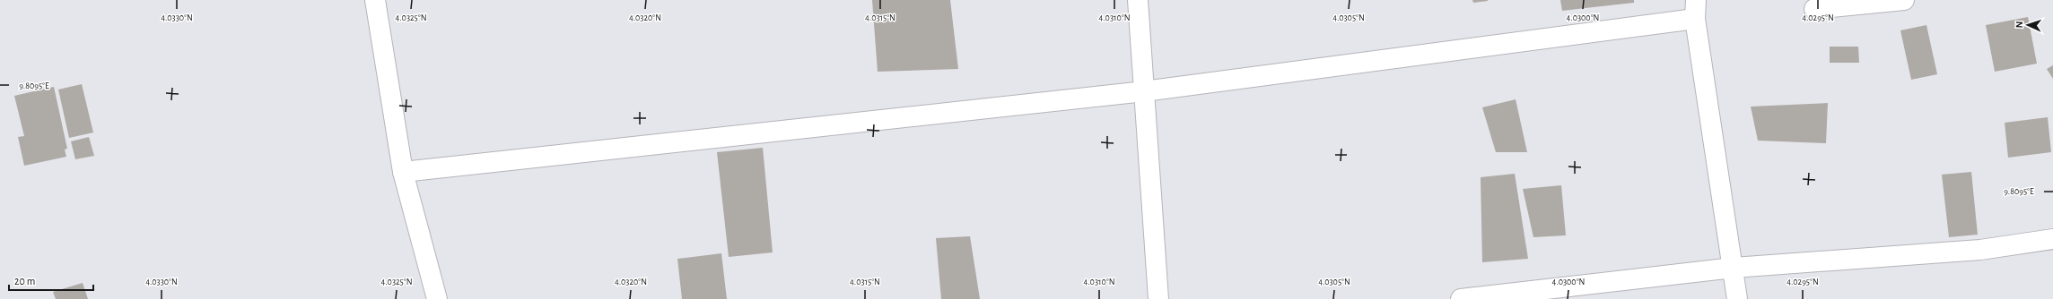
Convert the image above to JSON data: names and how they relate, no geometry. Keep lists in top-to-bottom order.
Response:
{
  "scale_bar": "20 m",
  "north": "left",
  "coordinates": [
    "4.0330°N",
    "4.0325°N",
    "4.0320°N",
    "4.0315°N",
    "4.0310°N",
    "4.0305°N",
    "4.0300°N",
    "4.0295°N",
    "9.8095°E"
  ]
}
